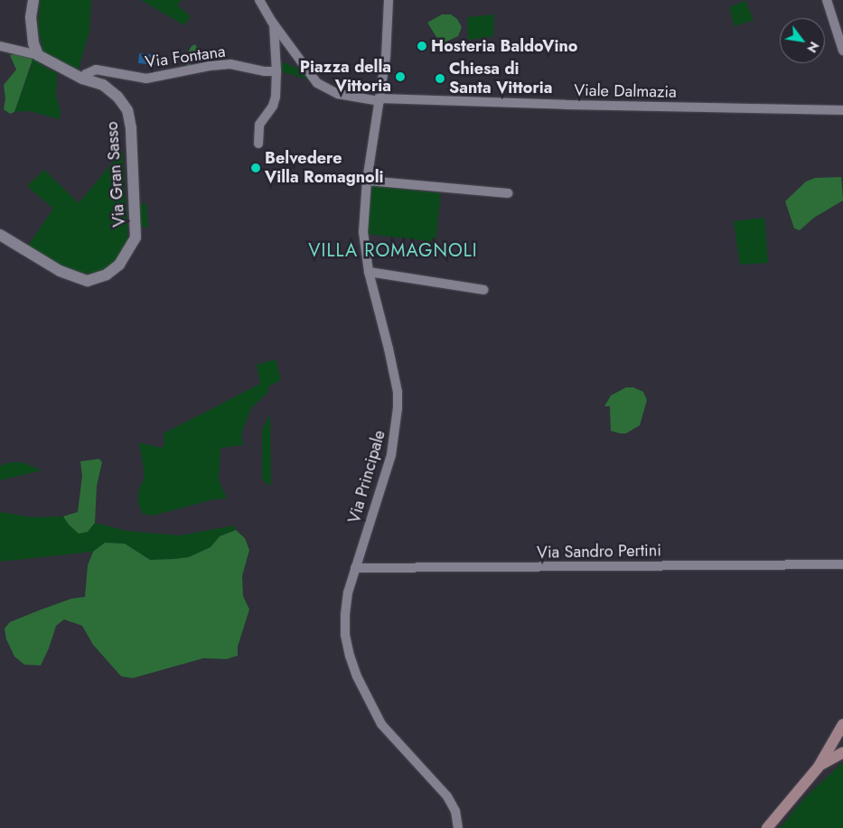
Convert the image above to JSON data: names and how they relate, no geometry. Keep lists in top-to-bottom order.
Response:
{
  "streets": {
    "street": [
      "Via Fontana",
      "Viale Dalmazia",
      "Via Gran Sasso",
      "Via Principale",
      "Via Sandro Pertini"
    ]
  },
  "crossings": [
    ["Via Fontana", "Via Gran Sasso"],
    ["Viale Dalmazia", "Via Principale"],
    ["Via Principale", "Via Sandro Pertini"]
  ],
  "districts": ["VILLA ROMAGNOLI"],
  "places": [
    "Hosteria BaldoVino",
    "Piazza della Vittoria",
    "Chiesa di Santa Vittoria",
    "Belvedere Villa Romagnoli"
  ],
  "north": "bottom right"
}
